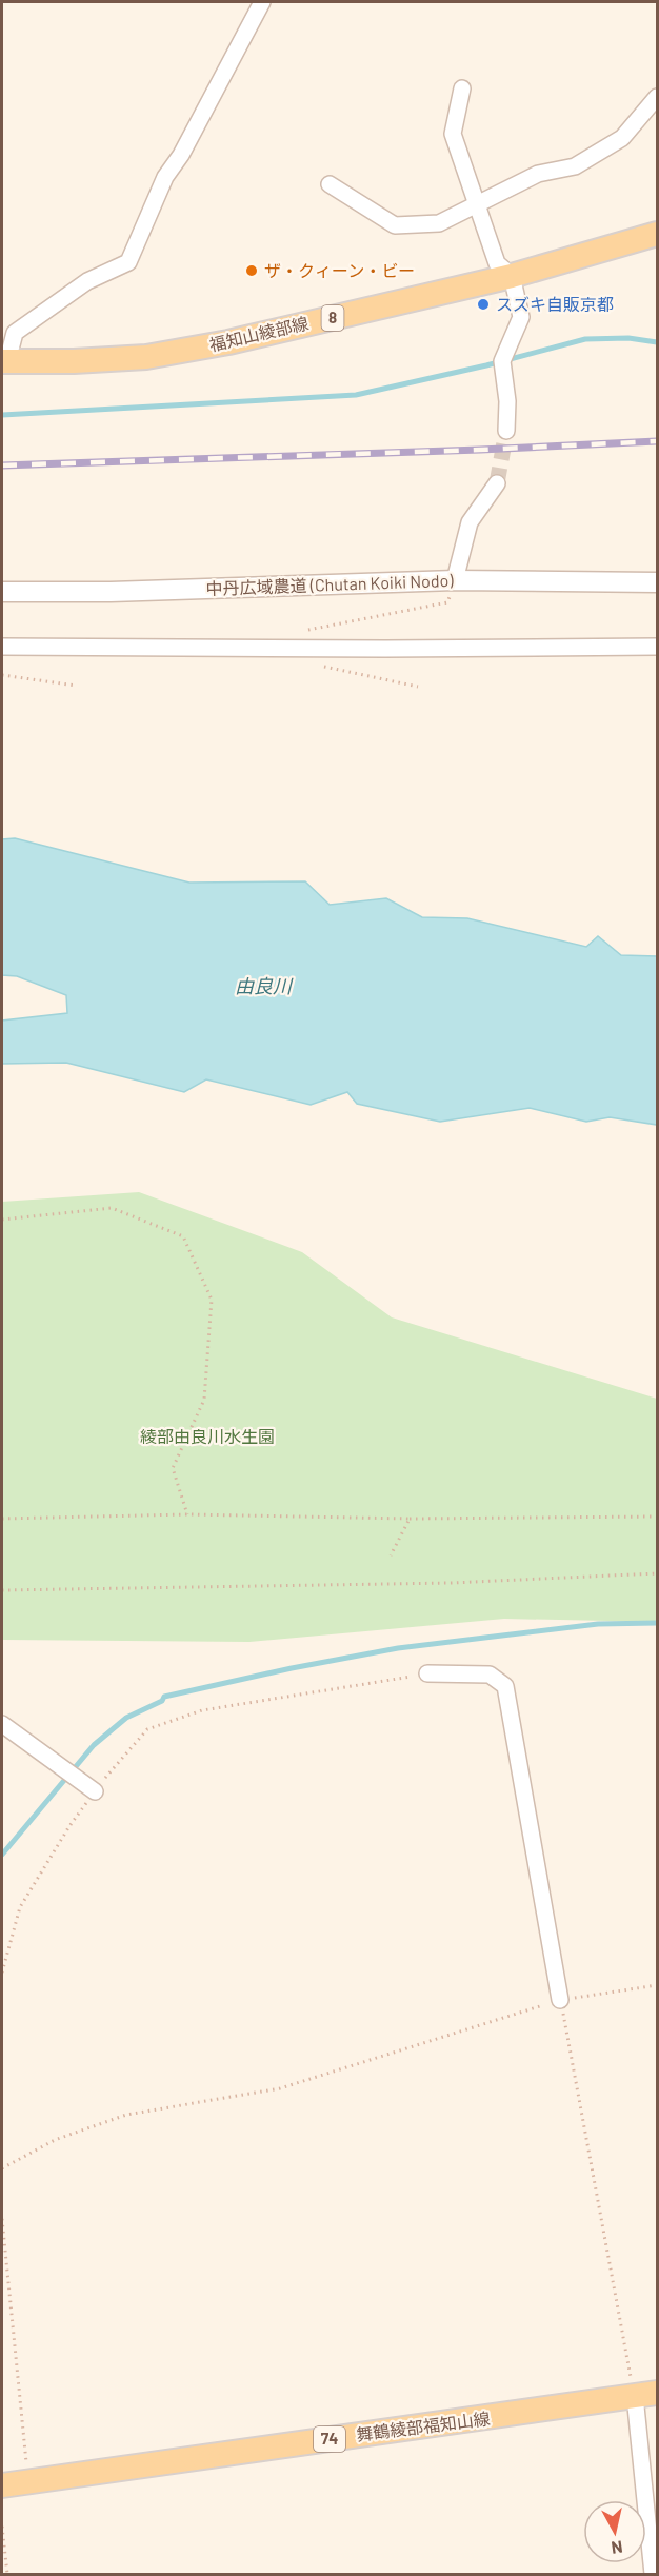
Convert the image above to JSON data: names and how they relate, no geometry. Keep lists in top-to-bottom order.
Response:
{
  "streets": {
    "main road": [
      "8",
      "福知山綾部線",
      "舞鶴綾部福知山線",
      "74"
    ],
    "street": ["中丹広域農道 (Chutan Koiki Nodo)"]
  },
  "water": ["由良川"],
  "parks": ["綾部由良川水生園"],
  "places": ["ザ・クィーン・ビー", "スズキ自販京都"],
  "north": "bottom"
}
